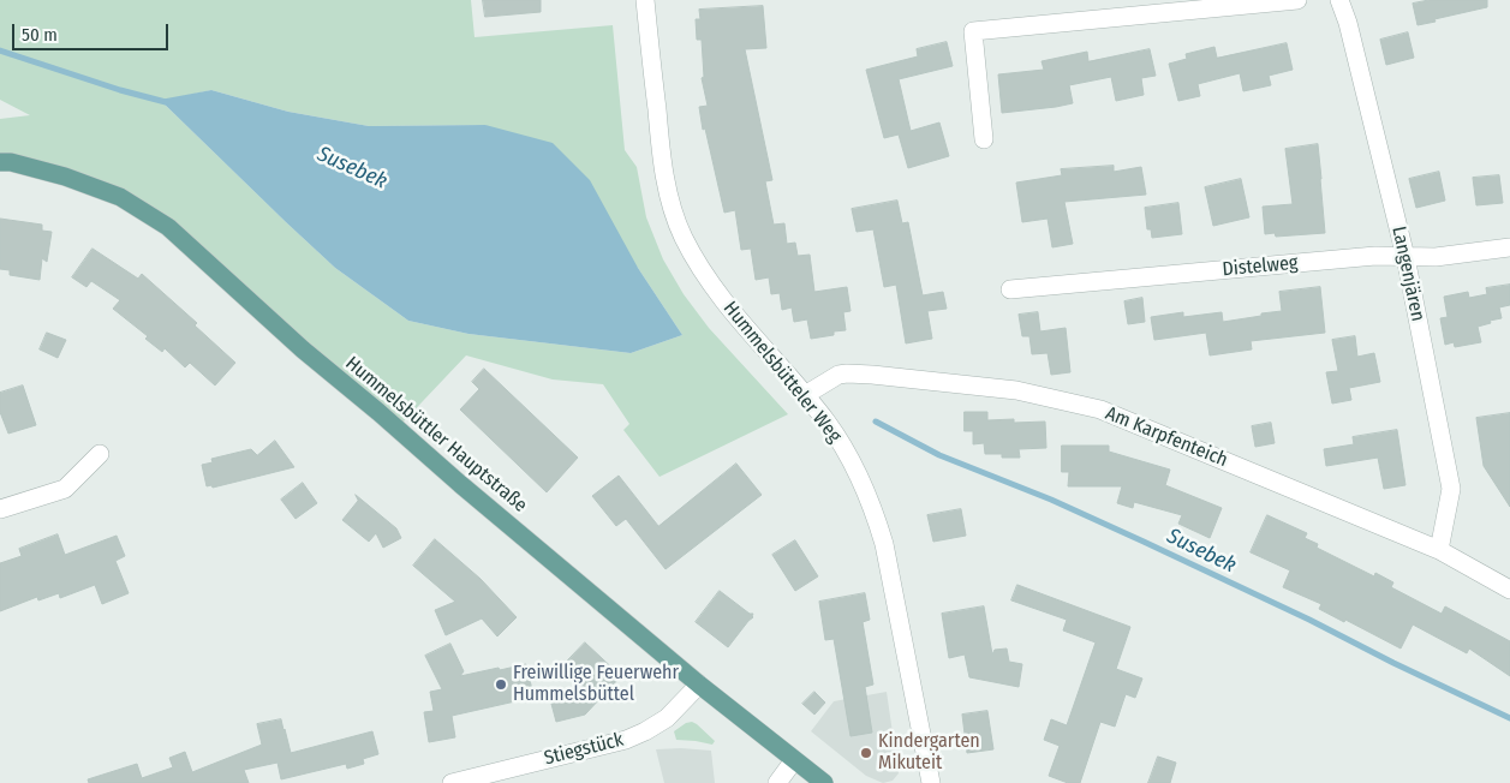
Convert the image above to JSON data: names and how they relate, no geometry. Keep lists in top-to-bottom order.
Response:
{
  "streets": {
    "main road": ["Hummelsbüttler Hauptstraße"],
    "street": [
      "Distelweg",
      "Langenjären",
      "Hummelsbütteler Weg",
      "Am Karpfenteich",
      "Stiegstück"
    ]
  },
  "crossings": [
    ["Distelweg", "Langenjären"],
    ["Langenjären", "Am Karpfenteich"],
    ["Hummelsbütteler Weg", "Am Karpfenteich"],
    ["Hummelsbüttler Hauptstraße", "Stiegstück"]
  ],
  "water": ["Susebek"],
  "places": ["Freiwillige Feuerwehr Hummelsbüttel", "Kindergarten Mikuteit"],
  "scale_bar": "50 m"
}
